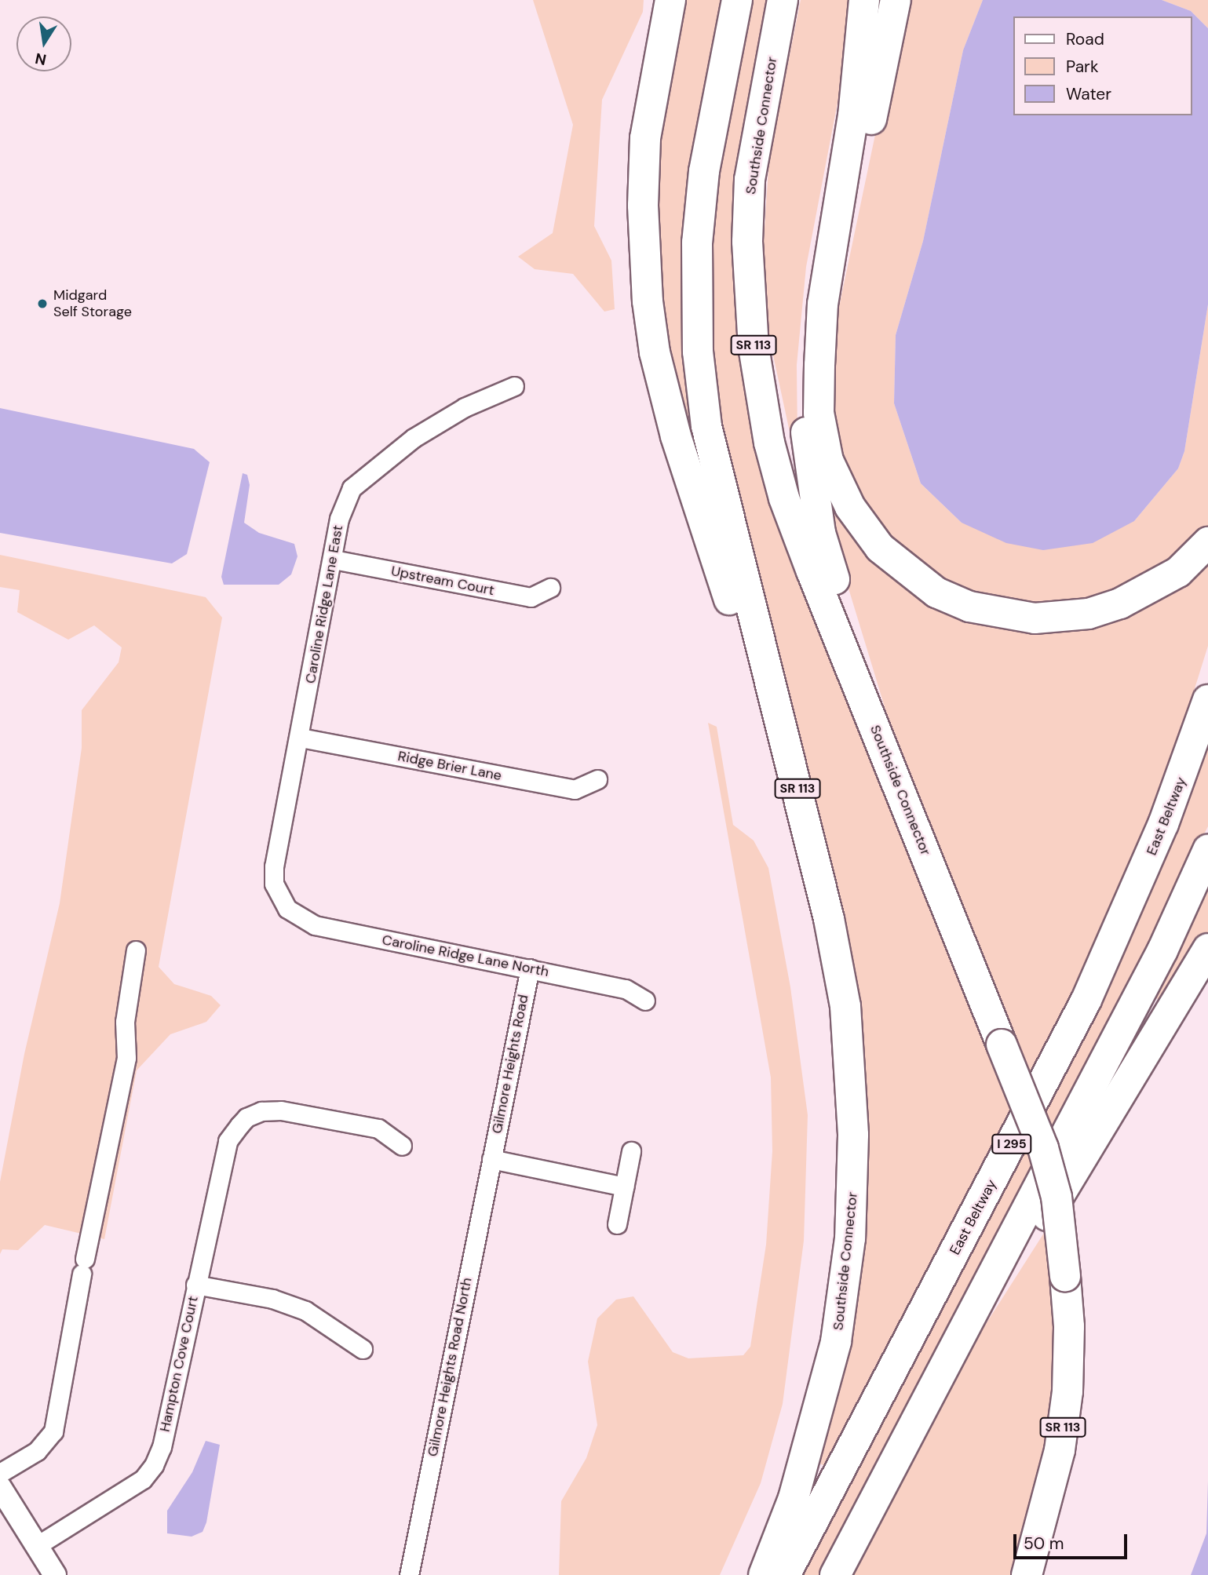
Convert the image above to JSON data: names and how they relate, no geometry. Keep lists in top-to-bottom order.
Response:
{
  "streets": {
    "highway": [
      "Southside Connector",
      "SR 113",
      "East Beltway",
      "I 295"
    ],
    "street": [
      "Upstream Court",
      "Caroline Ridge Lane East",
      "Ridge Brier Lane",
      "Caroline Ridge Lane North",
      "Gilmore Heights Road",
      "Hampton Cove Court",
      "Gilmore Heights Road North"
    ]
  },
  "crossings": [
    ["Upstream Court", "Caroline Ridge Lane East"],
    ["Caroline Ridge Lane East", "Ridge Brier Lane"],
    ["Caroline Ridge Lane East", "Caroline Ridge Lane North"],
    ["Caroline Ridge Lane North", "Gilmore Heights Road"],
    ["Gilmore Heights Road", "Gilmore Heights Road North"]
  ],
  "places": ["Midgard Self Storage"],
  "legend": ["Road", "Park", "Water"],
  "scale_bar": "50 m",
  "north": "bottom"
}
